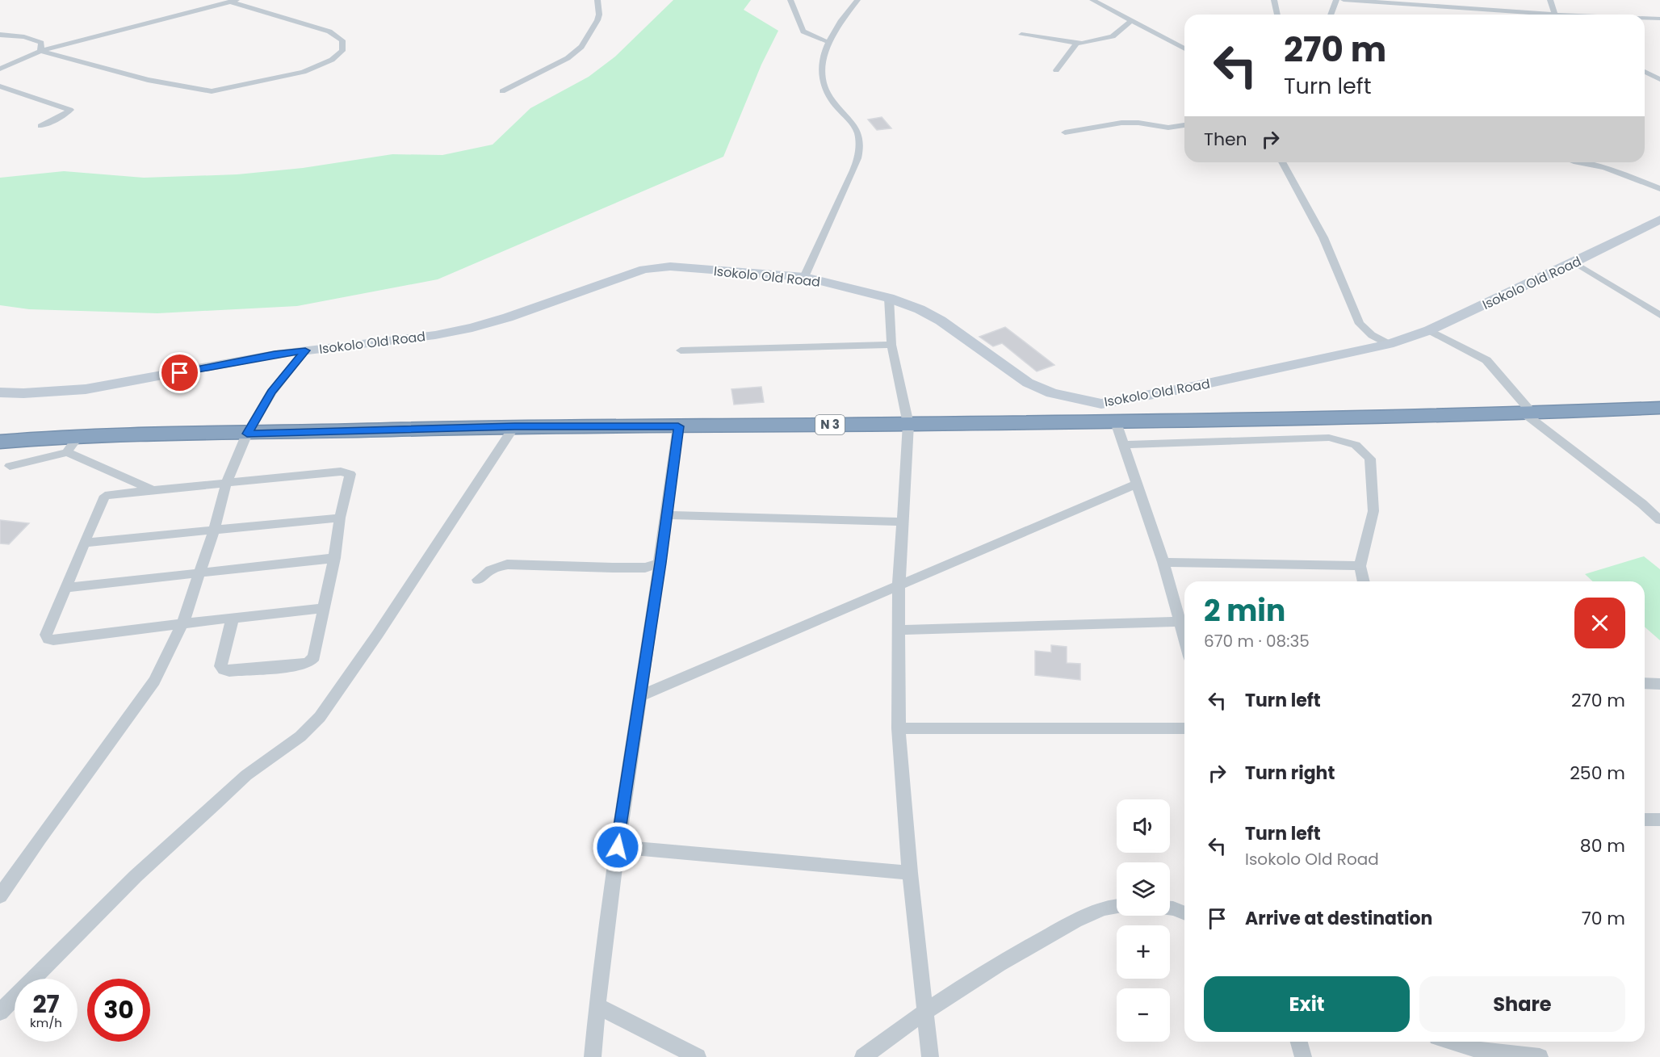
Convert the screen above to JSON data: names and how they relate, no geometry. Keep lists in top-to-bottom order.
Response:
{
  "streets": {
    "highway": ["N 3"],
    "street": ["Isokolo Old Road"]
  },
  "crossings": [
    ["Isokolo Old Road", "N 3"]
  ],
  "page": {
    "turn": ["270 m", "Turn left"],
    "then": "Then",
    "heading": ["2 min", "670 m · 08:35"],
    "list": [
      {
        "name": "Turn left",
        "value": "270 m"
      },
      {
        "name": "Turn right",
        "value": "250 m"
      },
      {
        "name": "Turn left",
        "note": "Isokolo Old Road",
        "value": "80 m"
      },
      {
        "name": "Arrive at destination",
        "value": "70 m"
      }
    ],
    "map_buttons": ["+", "−"],
    "buttons": ["Exit", "Share"],
    "speed": "27 km/h",
    "limit": "30"
  }
}
